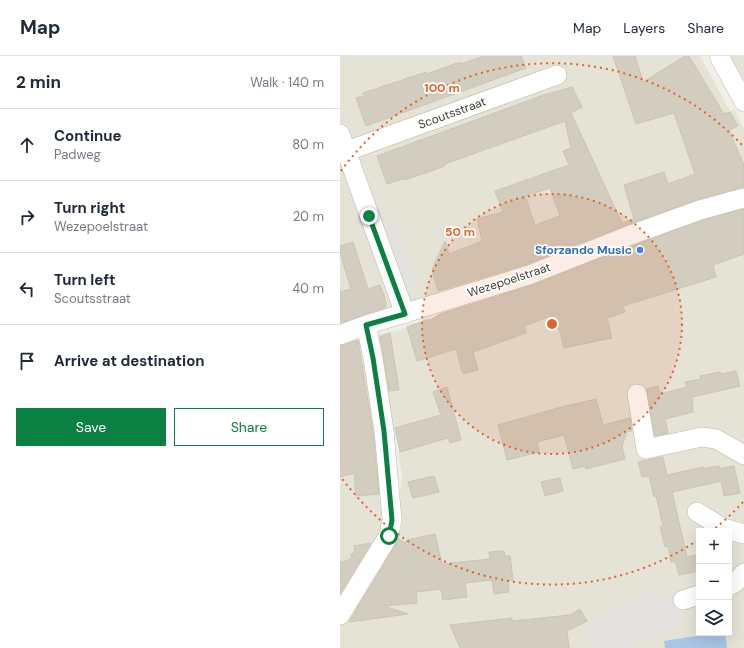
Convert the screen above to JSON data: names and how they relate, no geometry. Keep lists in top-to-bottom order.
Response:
{
  "streets": {
    "street": ["Scoutsstraat", "Wezepoelstraat"]
  },
  "crossings": [
    ["Scoutsstraat", "Wezepoelstraat"]
  ],
  "places": ["Sforzando Music"],
  "page": {
    "header": "Map",
    "nav": ["Map", "Layers", "Share"],
    "heading": ["2 min", "Walk · 140 m"],
    "list": [
      ["Continue", "Padweg", "80 m"],
      ["Turn right", "Wezepoelstraat", "20 m"],
      ["Turn left", "Scoutsstraat", "40 m"],
      "Arrive at destination"
    ],
    "buttons": ["Save", "Share"],
    "map_buttons": ["+", "−"]
  },
  "rings": ["100 m", "50 m"]
}
